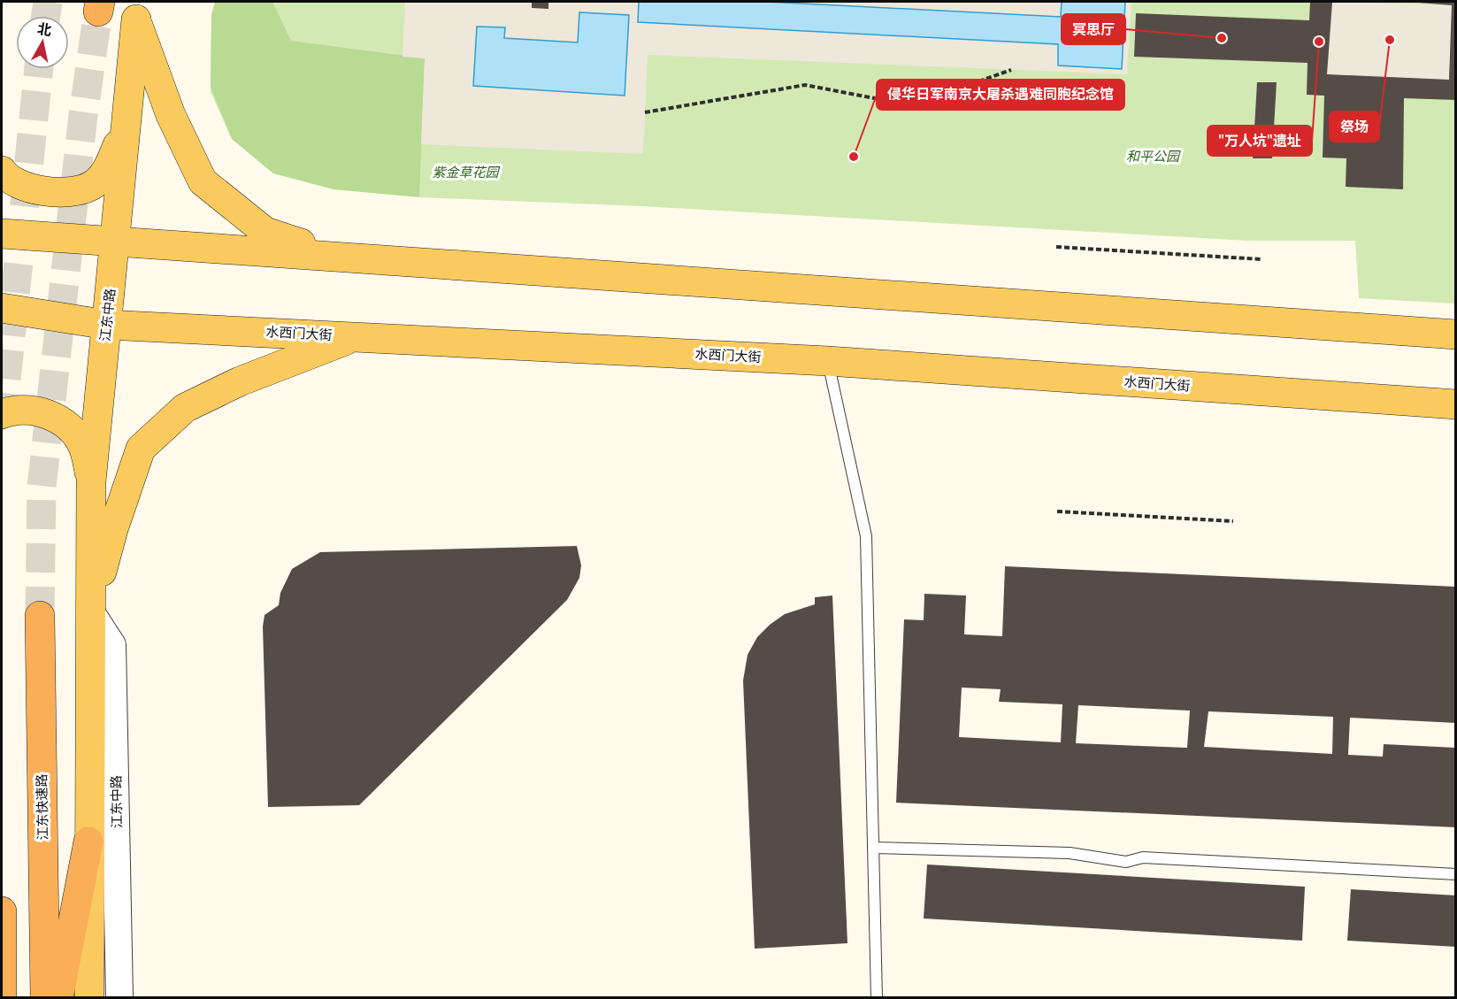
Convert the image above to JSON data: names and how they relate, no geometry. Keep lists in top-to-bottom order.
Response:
{
  "streets": {
    "highway": ["江东快速路"],
    "main road": ["江东中路", "水西门大街"]
  },
  "crossings": [
    ["江东中路", "水西门大街"]
  ],
  "parks": ["和平公园", "紫金草花园"],
  "places": [
    "冥思厅",
    "祭场",
    "\"万人坑\"遗址",
    "侵华日军南京大屠杀遇难同胞纪念馆"
  ],
  "north": "top"
}
